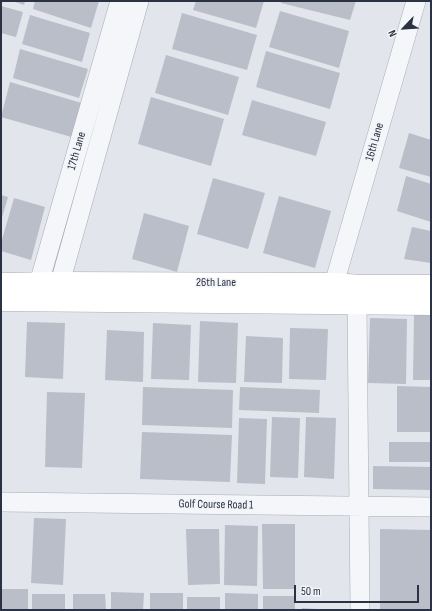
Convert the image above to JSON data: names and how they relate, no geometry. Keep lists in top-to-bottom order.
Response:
{
  "streets": {
    "street": [
      "16th Lane",
      "17th Lane",
      "26th Lane",
      "Golf Course Road 1"
    ]
  },
  "crossings": [
    ["16th Lane", "26th Lane"],
    ["17th Lane", "26th Lane"]
  ],
  "scale_bar": "50 m",
  "north": "bottom left"
}
